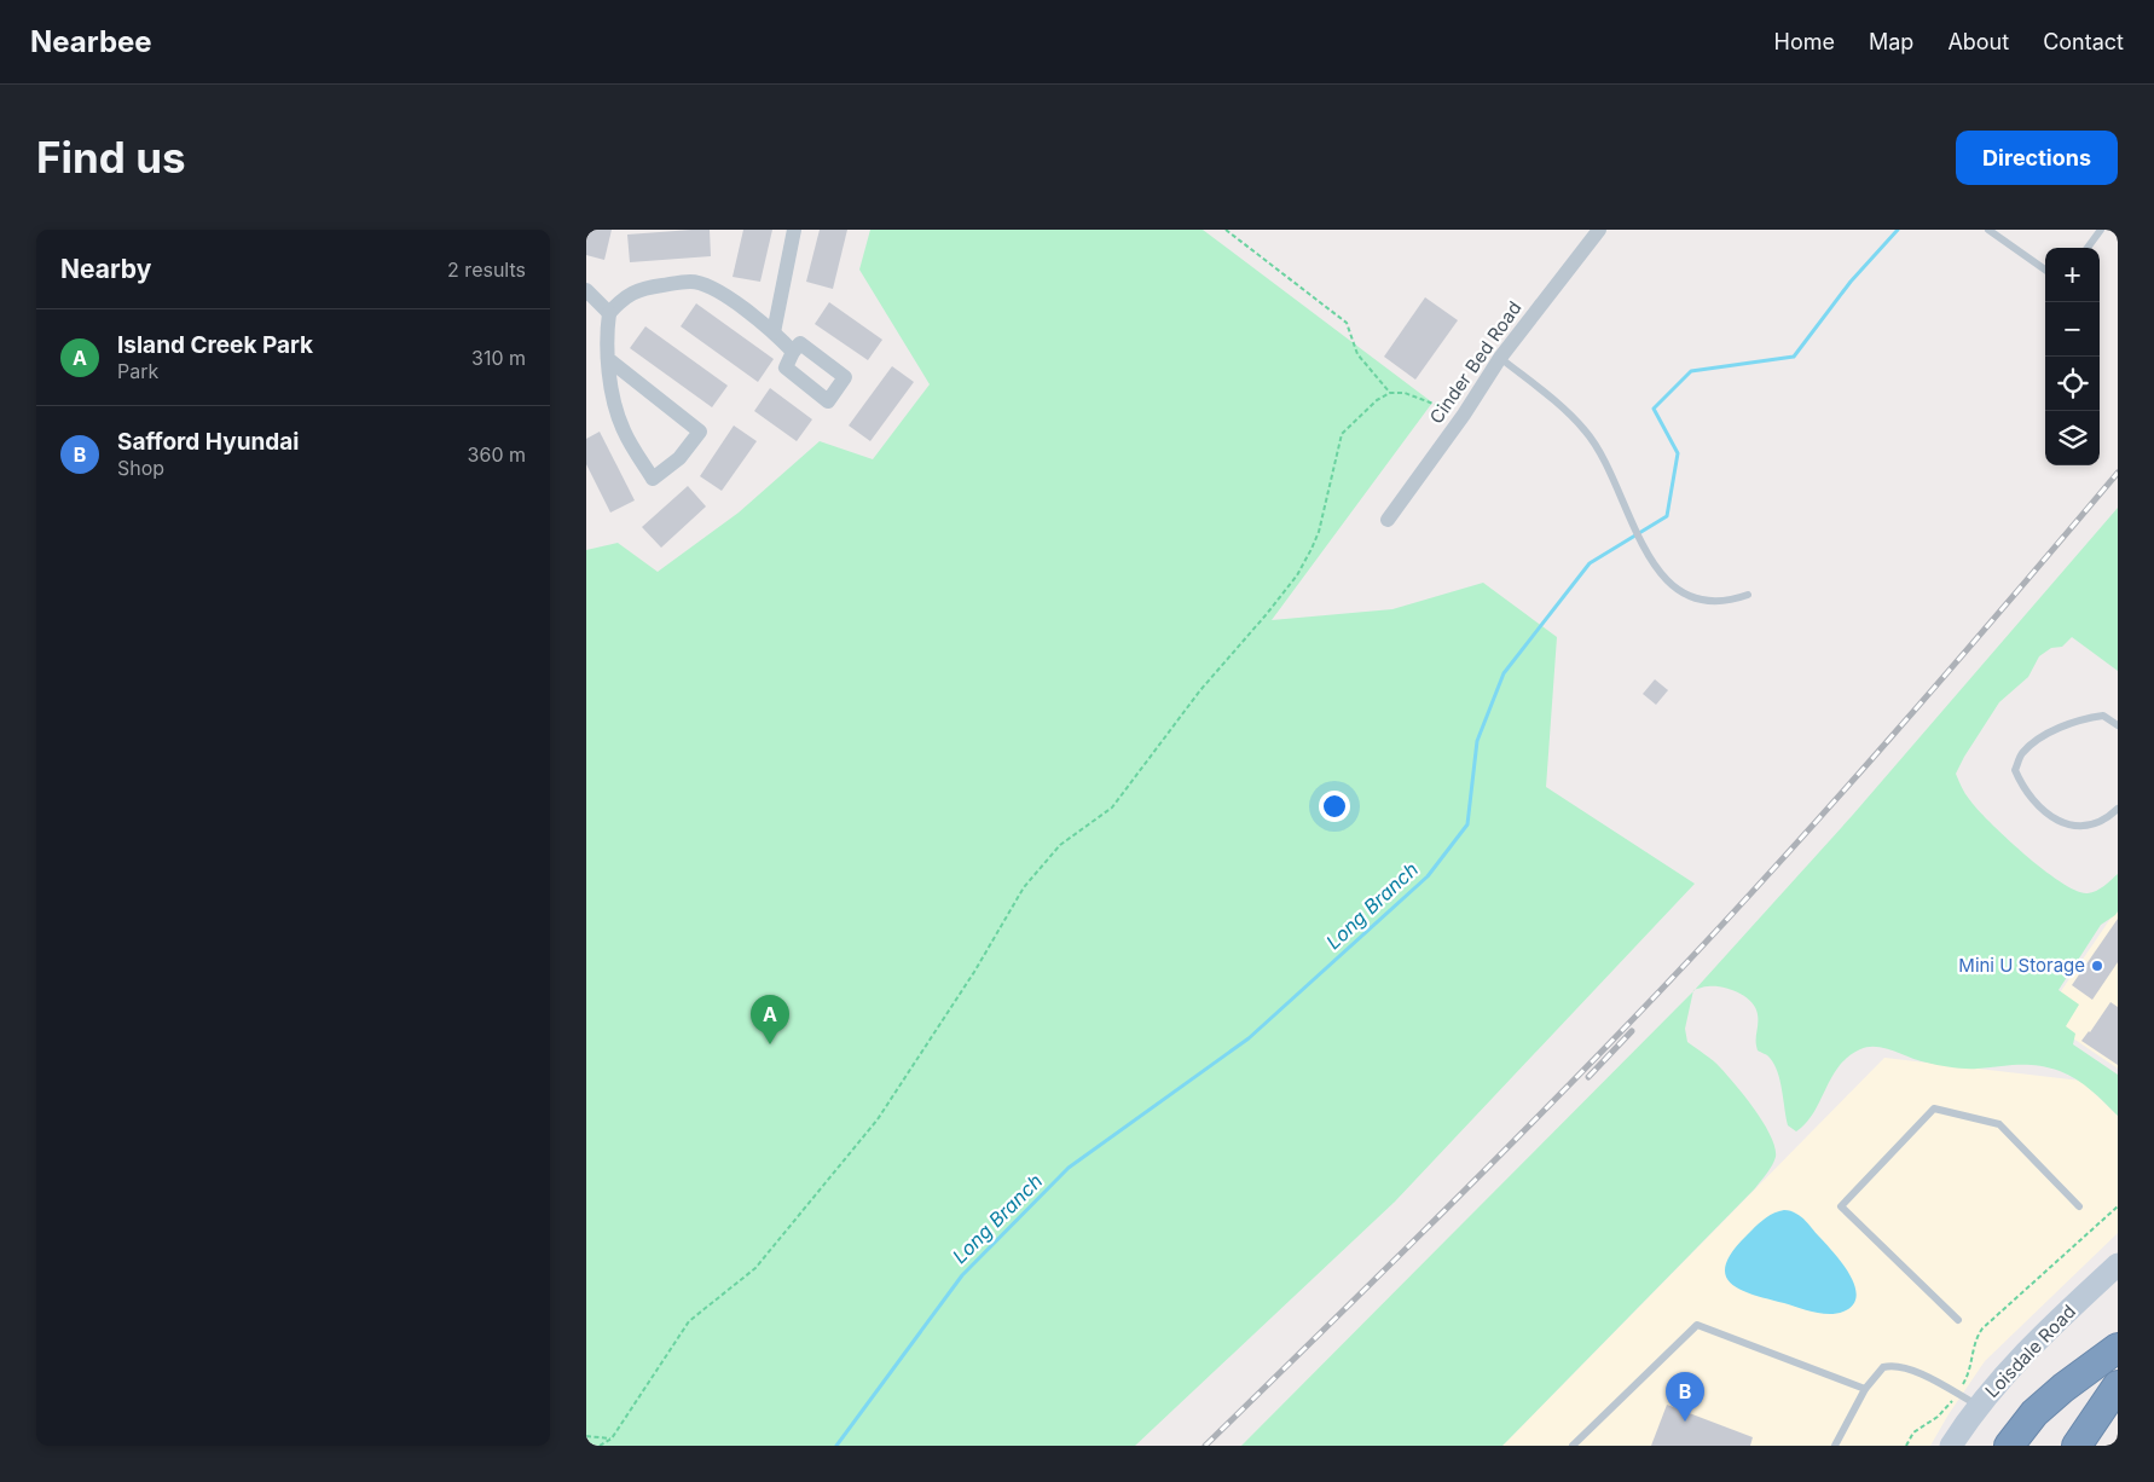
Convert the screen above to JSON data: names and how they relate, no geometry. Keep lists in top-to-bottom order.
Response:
{
  "streets": {
    "main road": ["Loisdale Road"],
    "street": ["Cinder Bed Road"]
  },
  "water": ["Long Branch"],
  "places": ["Mini U Storage"],
  "page": {
    "header": "Nearbee",
    "nav": [
      "Home",
      "Map",
      "About",
      "Contact"
    ],
    "buttons": "Directions",
    "title": "Find us",
    "heading": ["Nearby", "2 results"],
    "map_buttons": ["+", "−"],
    "list": [
      {
        "mark": "A",
        "name": "Island Creek Park",
        "note": "Park",
        "value": "310 m"
      },
      {
        "mark": "B",
        "name": "Safford Hyundai",
        "note": "Shop",
        "value": "360 m"
      }
    ],
    "pins": ["A", "B"]
  }
}
